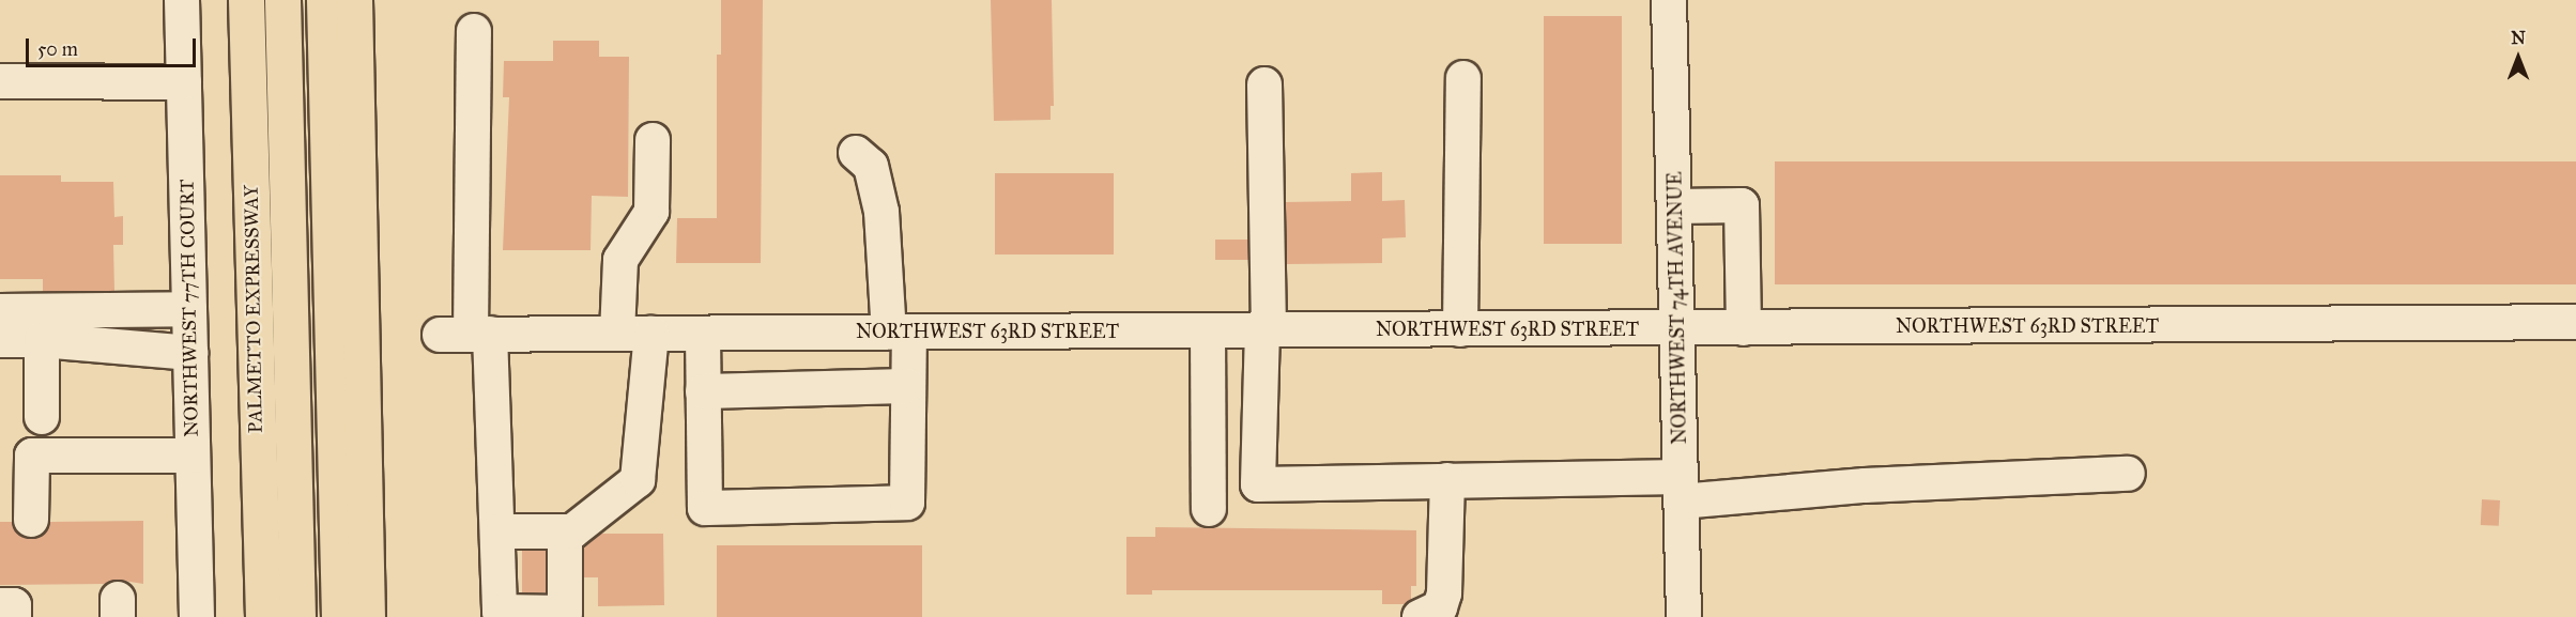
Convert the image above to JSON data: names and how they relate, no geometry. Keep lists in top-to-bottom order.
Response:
{
  "streets": {
    "highway": ["PALMETTO EXPRESSWAY"],
    "street": ["NORTHWEST 77TH COURT", "NORTHWEST 74TH AVENUE", "NORTHWEST 63RD STREET"]
  },
  "crossings": [
    ["NORTHWEST 74TH AVENUE", "NORTHWEST 63RD STREET"]
  ],
  "scale_bar": "50 m",
  "north": "top"
}
